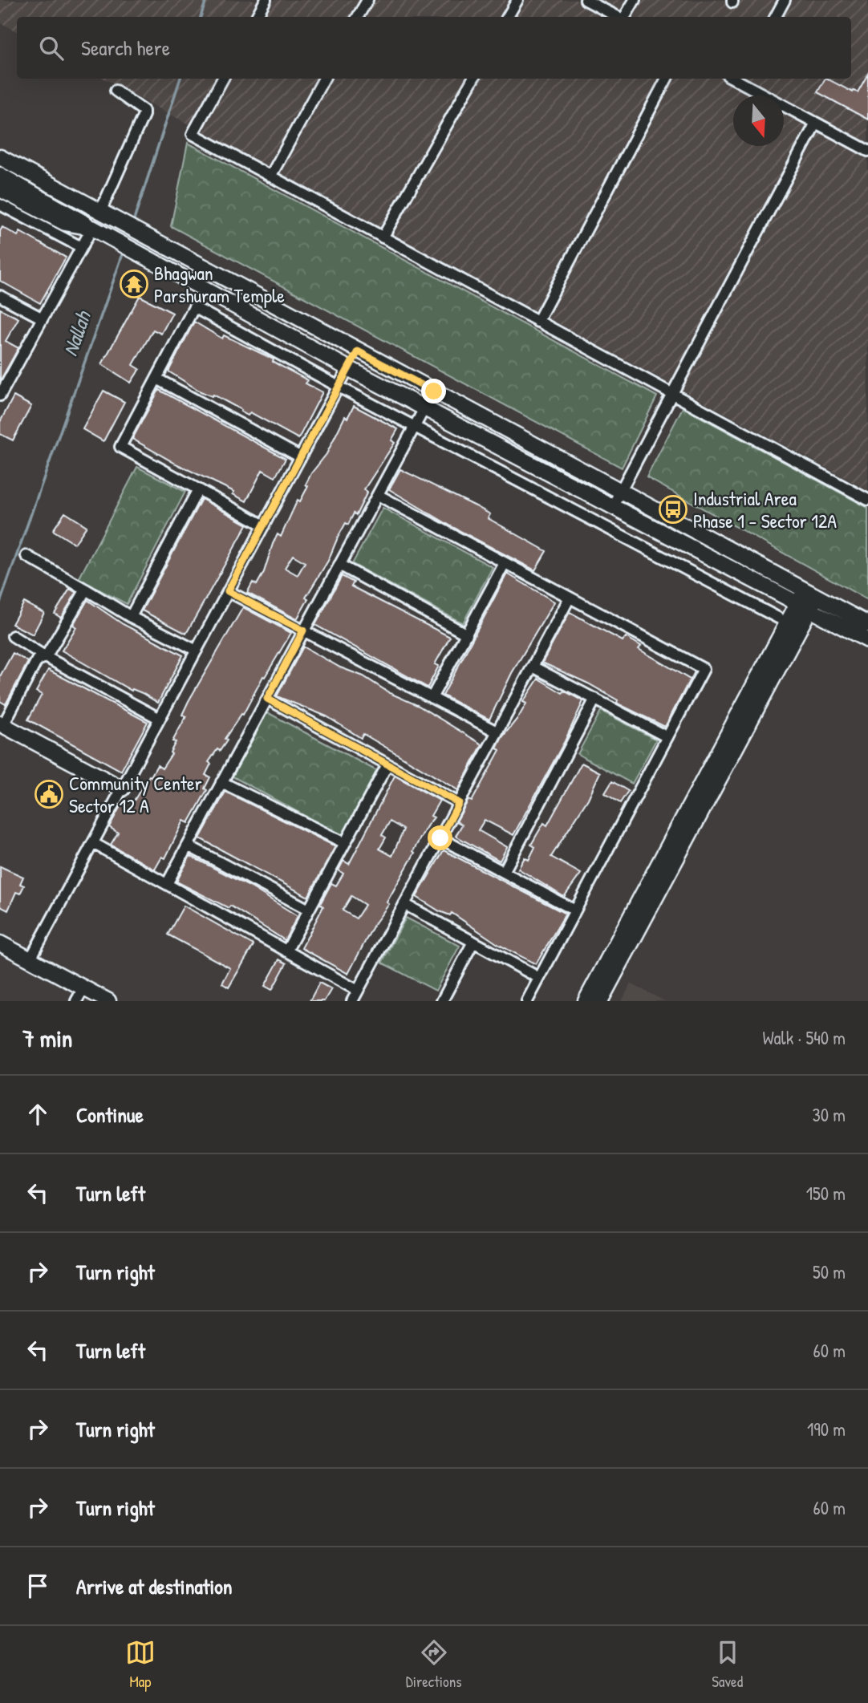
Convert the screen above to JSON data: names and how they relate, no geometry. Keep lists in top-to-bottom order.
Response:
{
  "water": ["Nallah"],
  "places": {
    "temple": ["Bhagwan Parshuram Temple"],
    "bus stop": ["Industrial Area Phase 1 - Sector 12A"],
    "public building": ["Community Center Sector 12 A"]
  },
  "north": "bottom",
  "page": {
    "search": "Search here",
    "heading": ["7 min", "Walk · 540 m"],
    "list": [
      ["Continue", "30 m"],
      ["Turn left", "150 m"],
      ["Turn right", "50 m"],
      ["Turn left", "60 m"],
      ["Turn right", "190 m"],
      ["Turn right", "60 m"],
      "Arrive at destination"
    ],
    "nav": ["Map", "Directions", "Saved"]
  }
}
